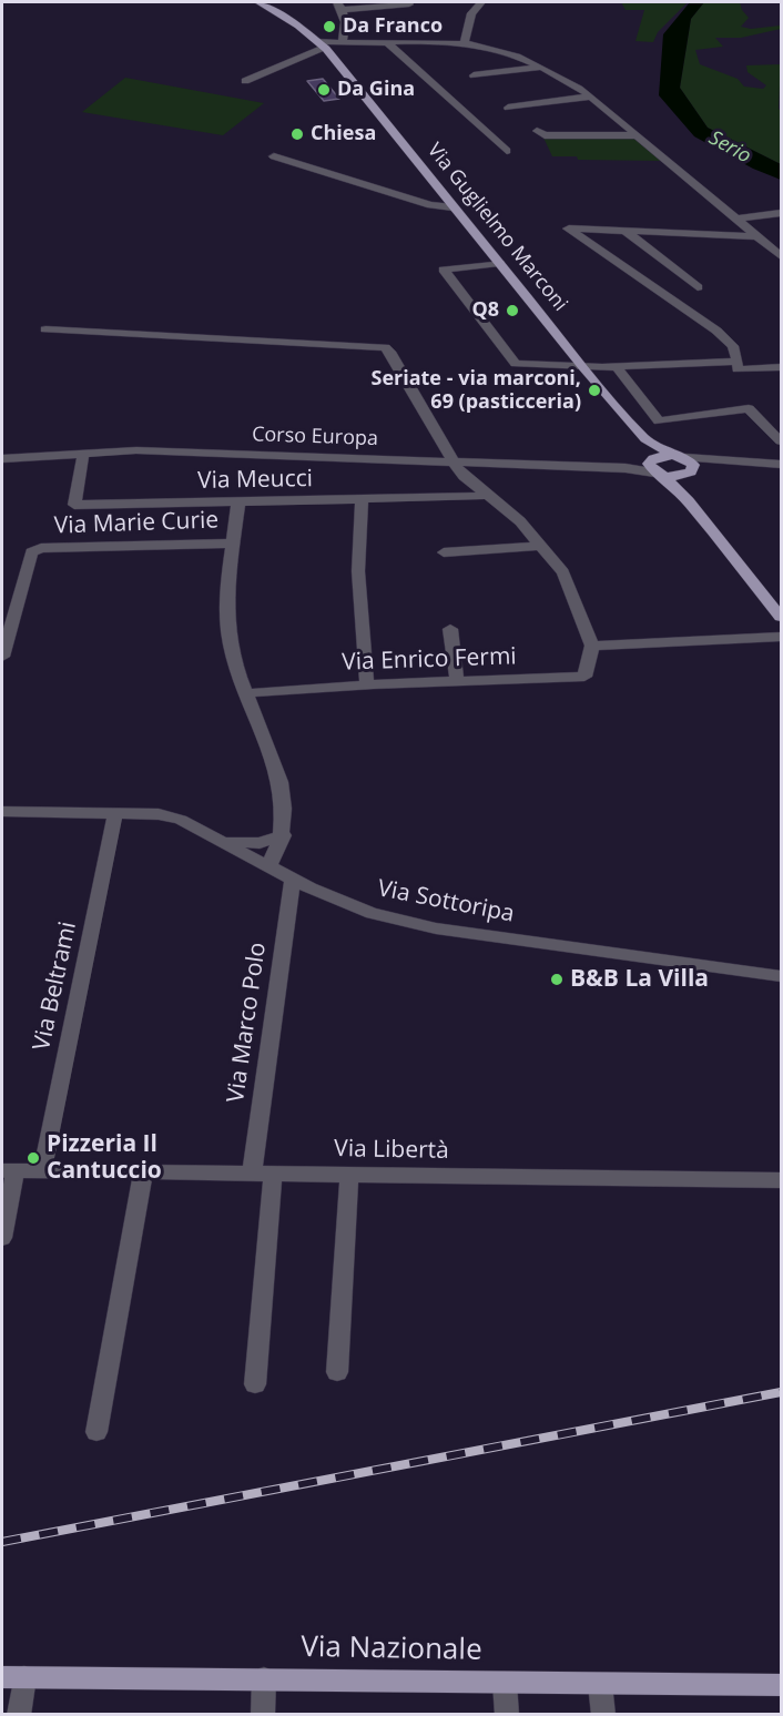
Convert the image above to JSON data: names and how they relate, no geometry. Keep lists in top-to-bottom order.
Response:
{
  "streets": {
    "main road": ["Via Guglielmo Marconi", "Corso Europa", "Via Nazionale"],
    "street": [
      "Via Meucci",
      "Via Marie Curie",
      "Via Enrico Fermi",
      "Via Sottoripa",
      "Via Beltrami",
      "Via Marco Polo",
      "Via Libertà"
    ]
  },
  "crossings": [
    ["Via Guglielmo Marconi", "Corso Europa"],
    ["Corso Europa", "Via Meucci"],
    ["Via Sottoripa", "Via Beltrami"],
    ["Via Sottoripa", "Via Marco Polo"],
    ["Via Beltrami", "Via Libertà"],
    ["Via Marco Polo", "Via Libertà"]
  ],
  "water": ["Serio"],
  "places": [
    "Da Franco",
    "Da Gina",
    "Chiesa",
    "Q8",
    "Seriate - via marconi, 69 (pasticceria)",
    "B&B La Villa",
    "Pizzeria Il Cantuccio"
  ]
}
